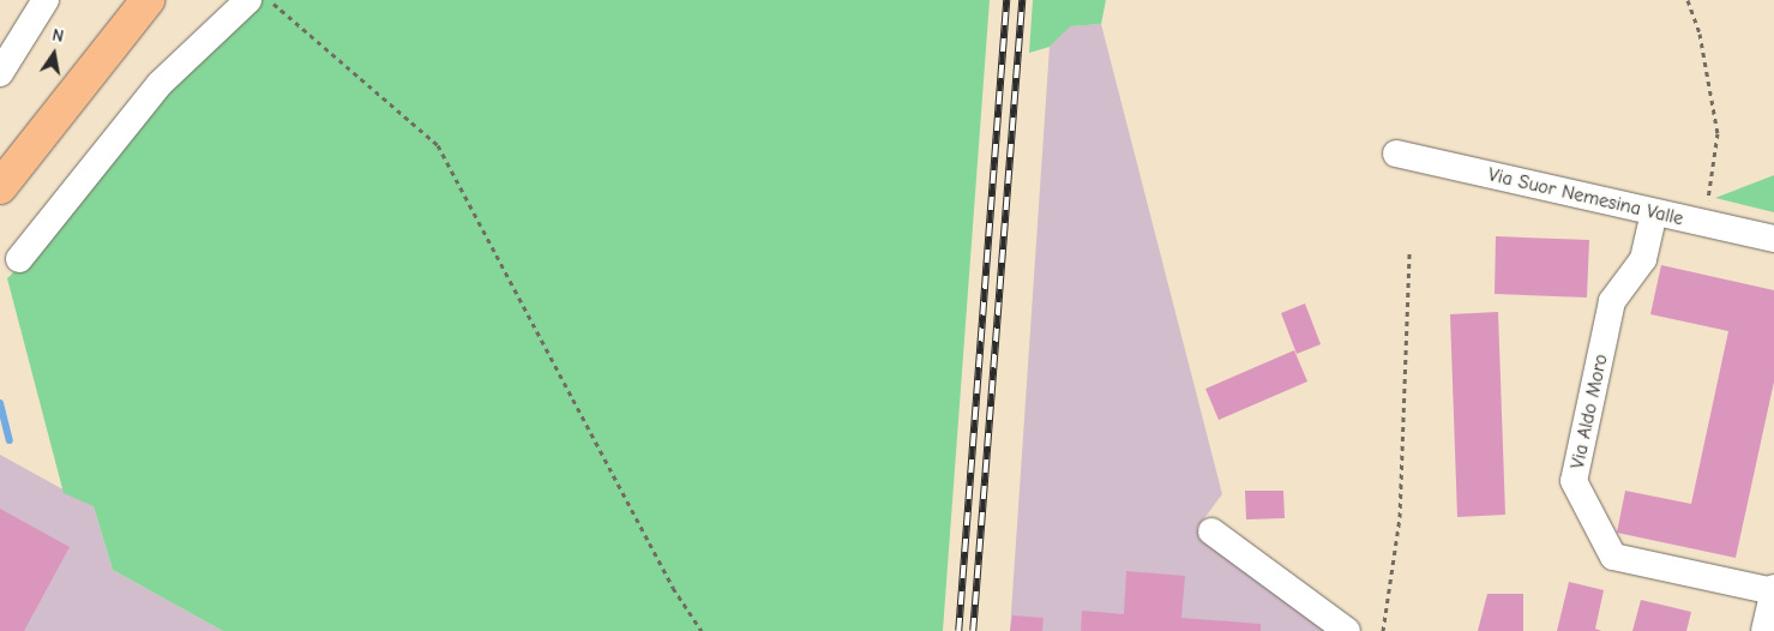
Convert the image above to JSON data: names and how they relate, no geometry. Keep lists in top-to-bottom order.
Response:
{
  "streets": {
    "street": ["Via Suor Nemesina Valle", "Via Aldo Moro"]
  },
  "crossings": [
    ["Via Suor Nemesina Valle", "Via Aldo Moro"]
  ],
  "north": "top"
}
